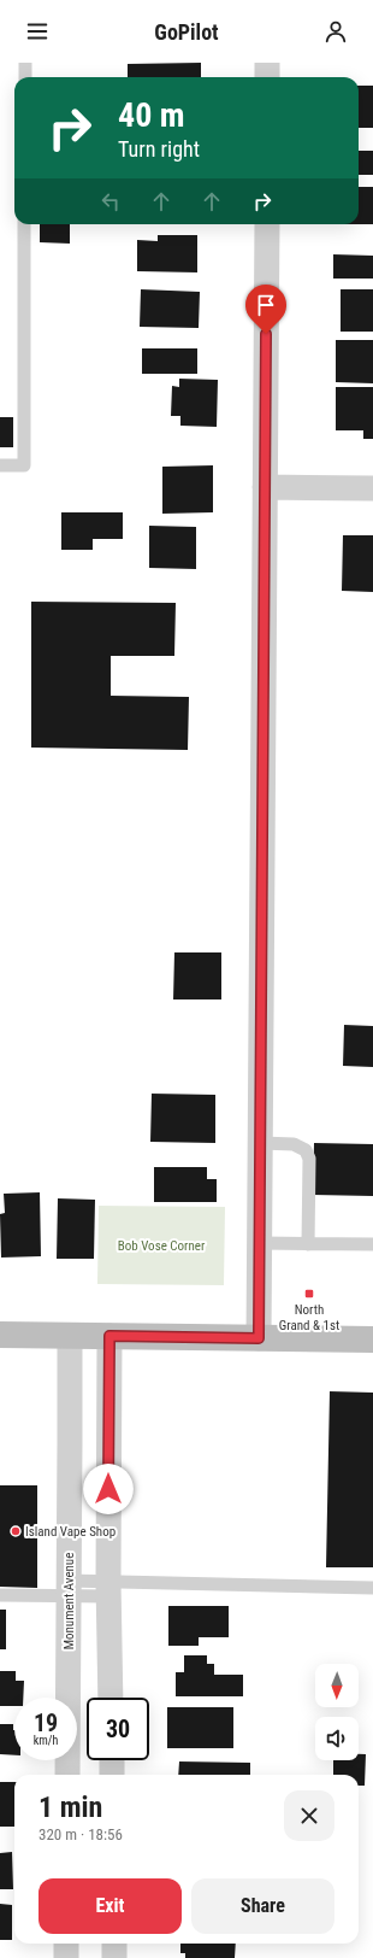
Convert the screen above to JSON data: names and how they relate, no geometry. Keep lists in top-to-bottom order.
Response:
{
  "streets": {
    "street": ["Monument Avenue"]
  },
  "parks": ["Bob Vose Corner"],
  "places": {
    "transit": ["North Grand & 1st"],
    "other": ["Island Vape Shop"]
  },
  "north": "bottom",
  "page": {
    "header": "GoPilot",
    "turn": ["40 m", "Turn right"],
    "speed": "19 km/h",
    "limit": "30",
    "heading": ["1 min", "320 m · 18:56"],
    "buttons": ["Exit", "Share"]
  }
}
